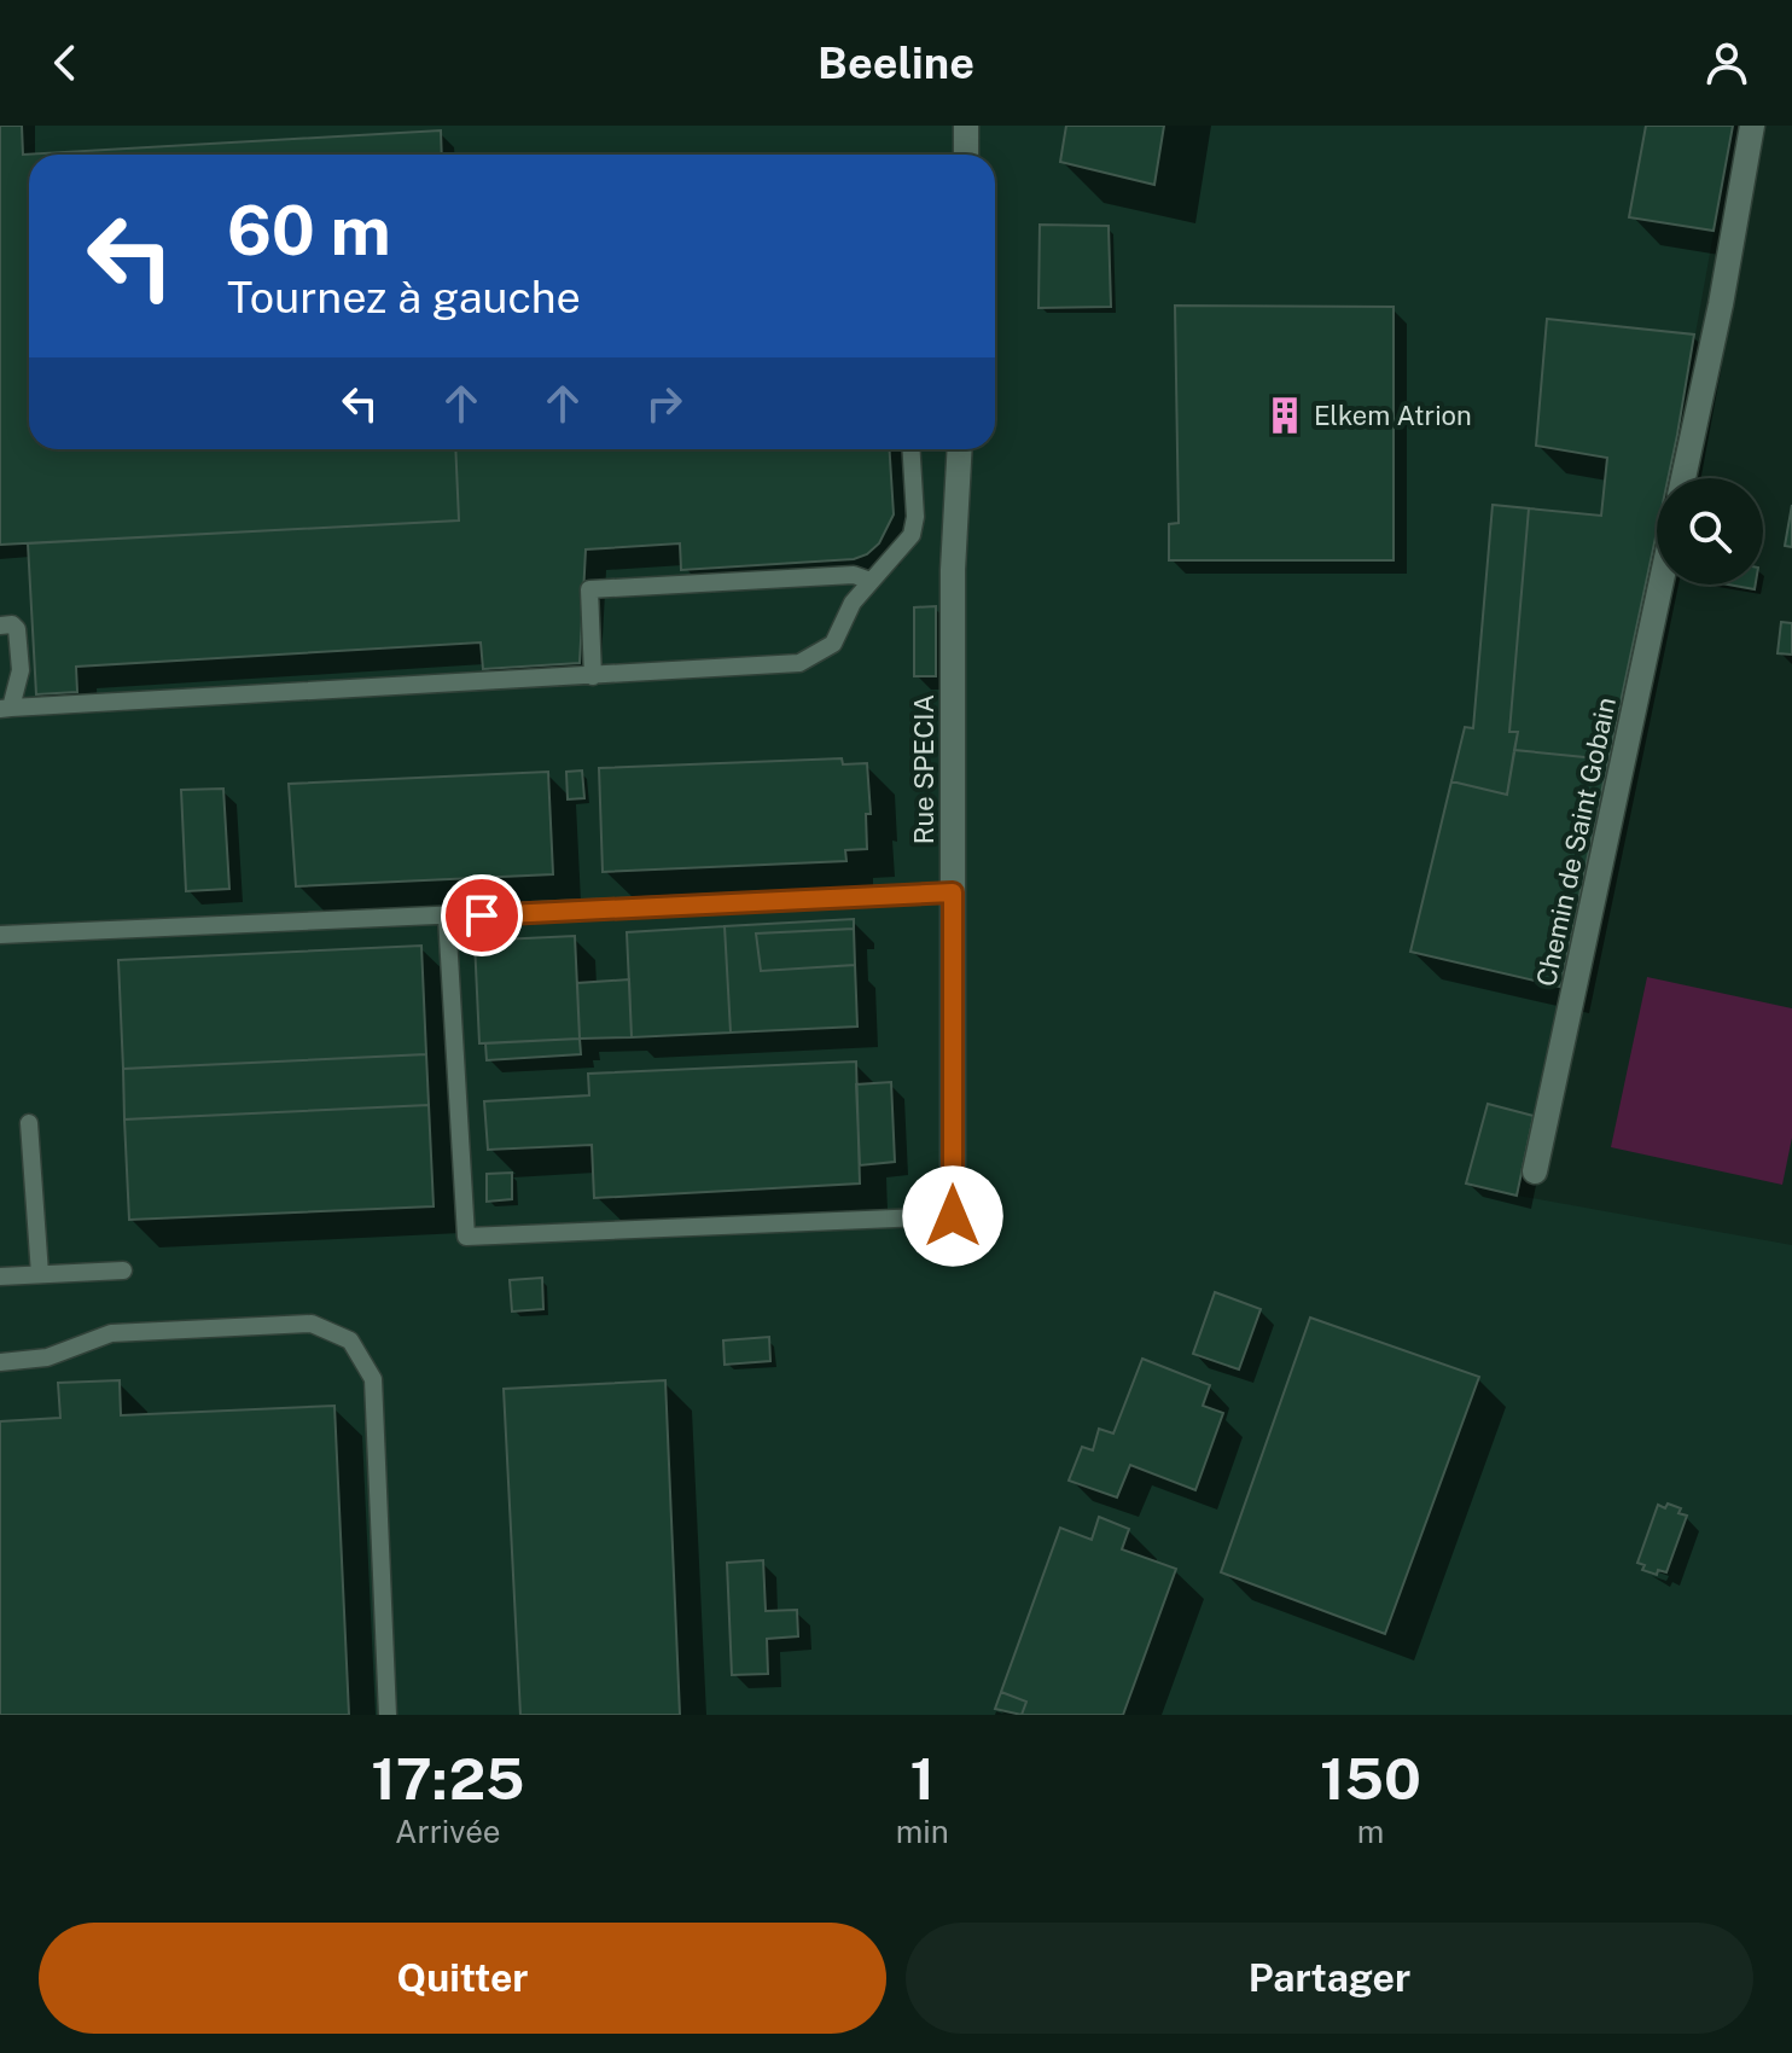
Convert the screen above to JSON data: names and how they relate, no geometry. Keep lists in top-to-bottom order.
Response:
{
  "streets": {
    "street": ["Rue SPECIA", "Chemin de Saint Gobain"]
  },
  "places": {
    "building": ["Elkem Atrion"]
  },
  "page": {
    "header": "Beeline",
    "turn": ["60 m", "Tournez à gauche"],
    "eta": [
      "17:25",
      "Arrivée",
      "1",
      "min",
      "150",
      "m"
    ],
    "buttons": ["Quitter", "Partager"]
  }
}
